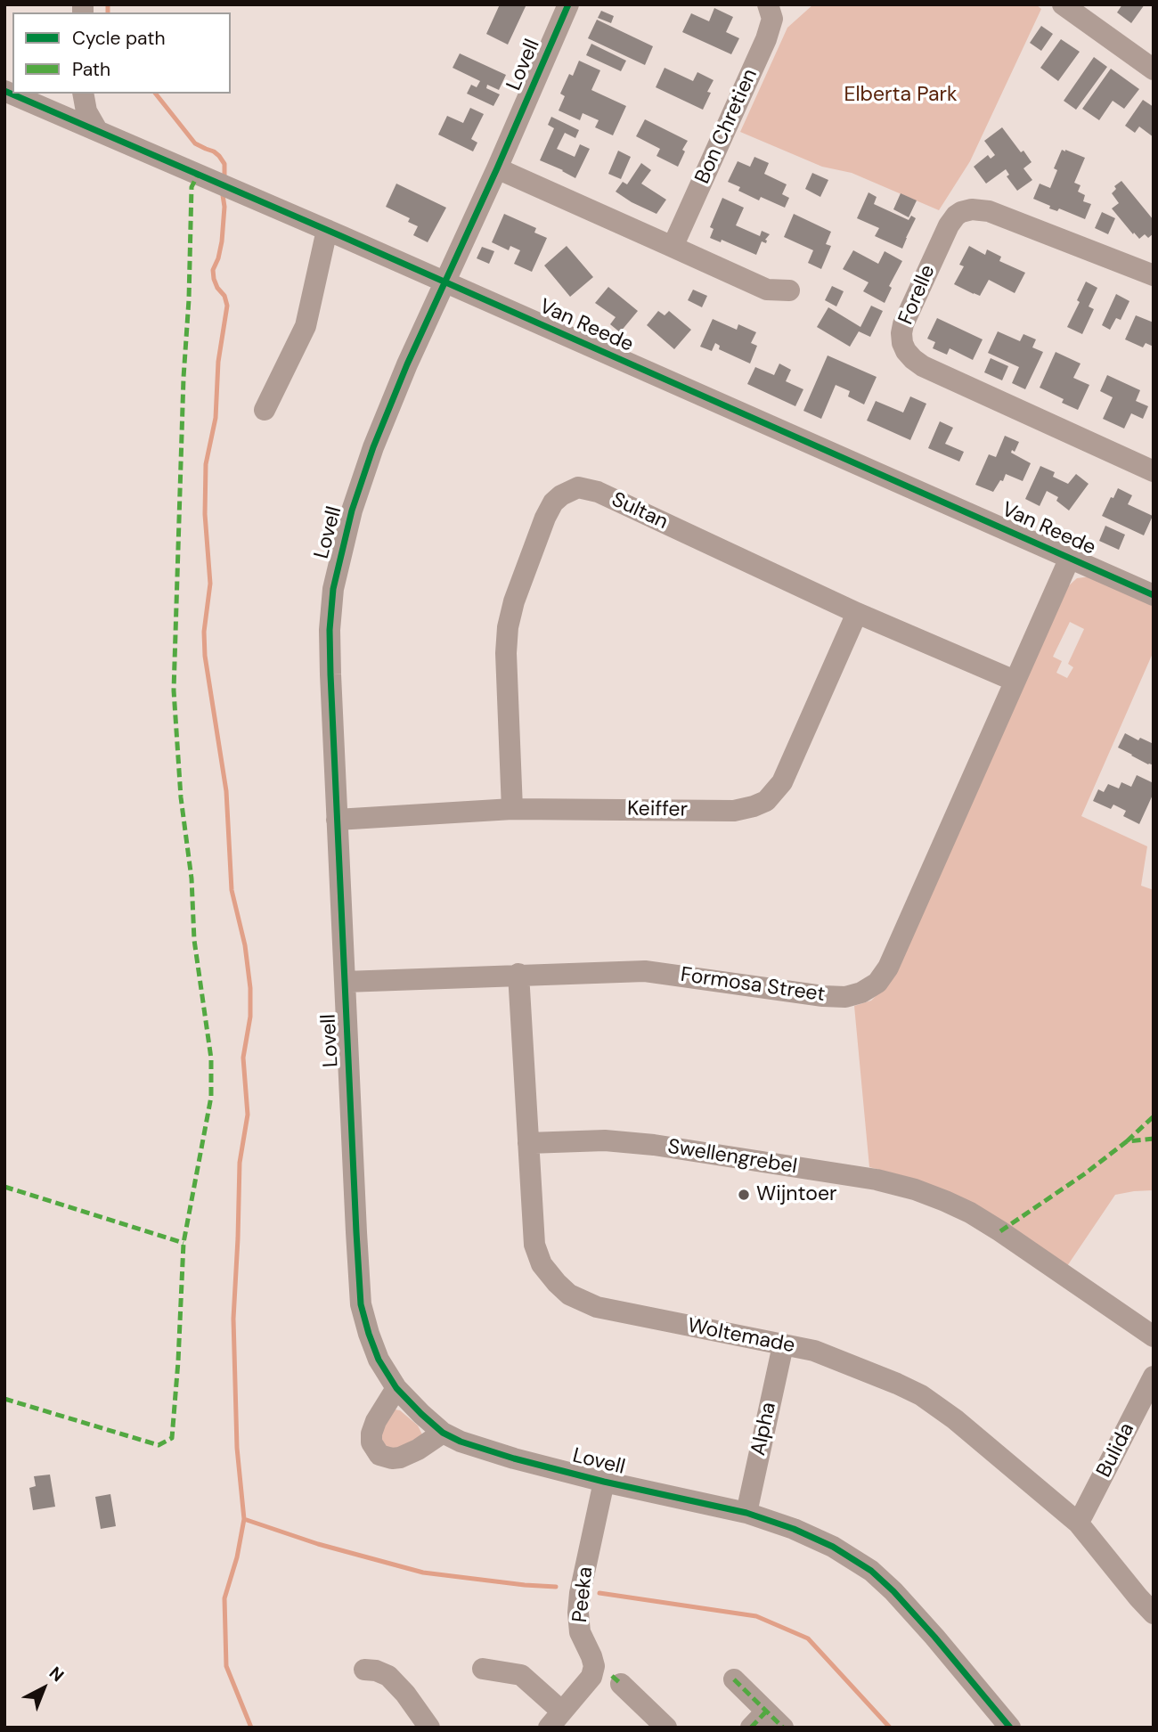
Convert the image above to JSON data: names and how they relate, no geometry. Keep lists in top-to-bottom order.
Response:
{
  "streets": {
    "street": [
      "Lovell",
      "Bon Chretien",
      "Forelle",
      "Van Reede",
      "Sultan",
      "Keiffer",
      "Formosa Street",
      "Swellengrebel",
      "Woltemade",
      "Alpha",
      "Bulida",
      "Peeka"
    ]
  },
  "crossings": [
    ["Lovell", "Van Reede"],
    ["Lovell", "Keiffer"],
    ["Lovell", "Formosa Street"],
    ["Lovell", "Alpha"],
    ["Lovell", "Peeka"],
    ["Van Reede", "Formosa Street"],
    ["Sultan", "Keiffer"],
    ["Sultan", "Formosa Street"],
    ["Formosa Street", "Woltemade"],
    ["Swellengrebel", "Woltemade"],
    ["Woltemade", "Alpha"],
    ["Woltemade", "Bulida"]
  ],
  "parks": ["Elberta Park"],
  "places": ["Wijntoer"],
  "legend": ["Cycle path", "Path"],
  "north": "top right"
}
